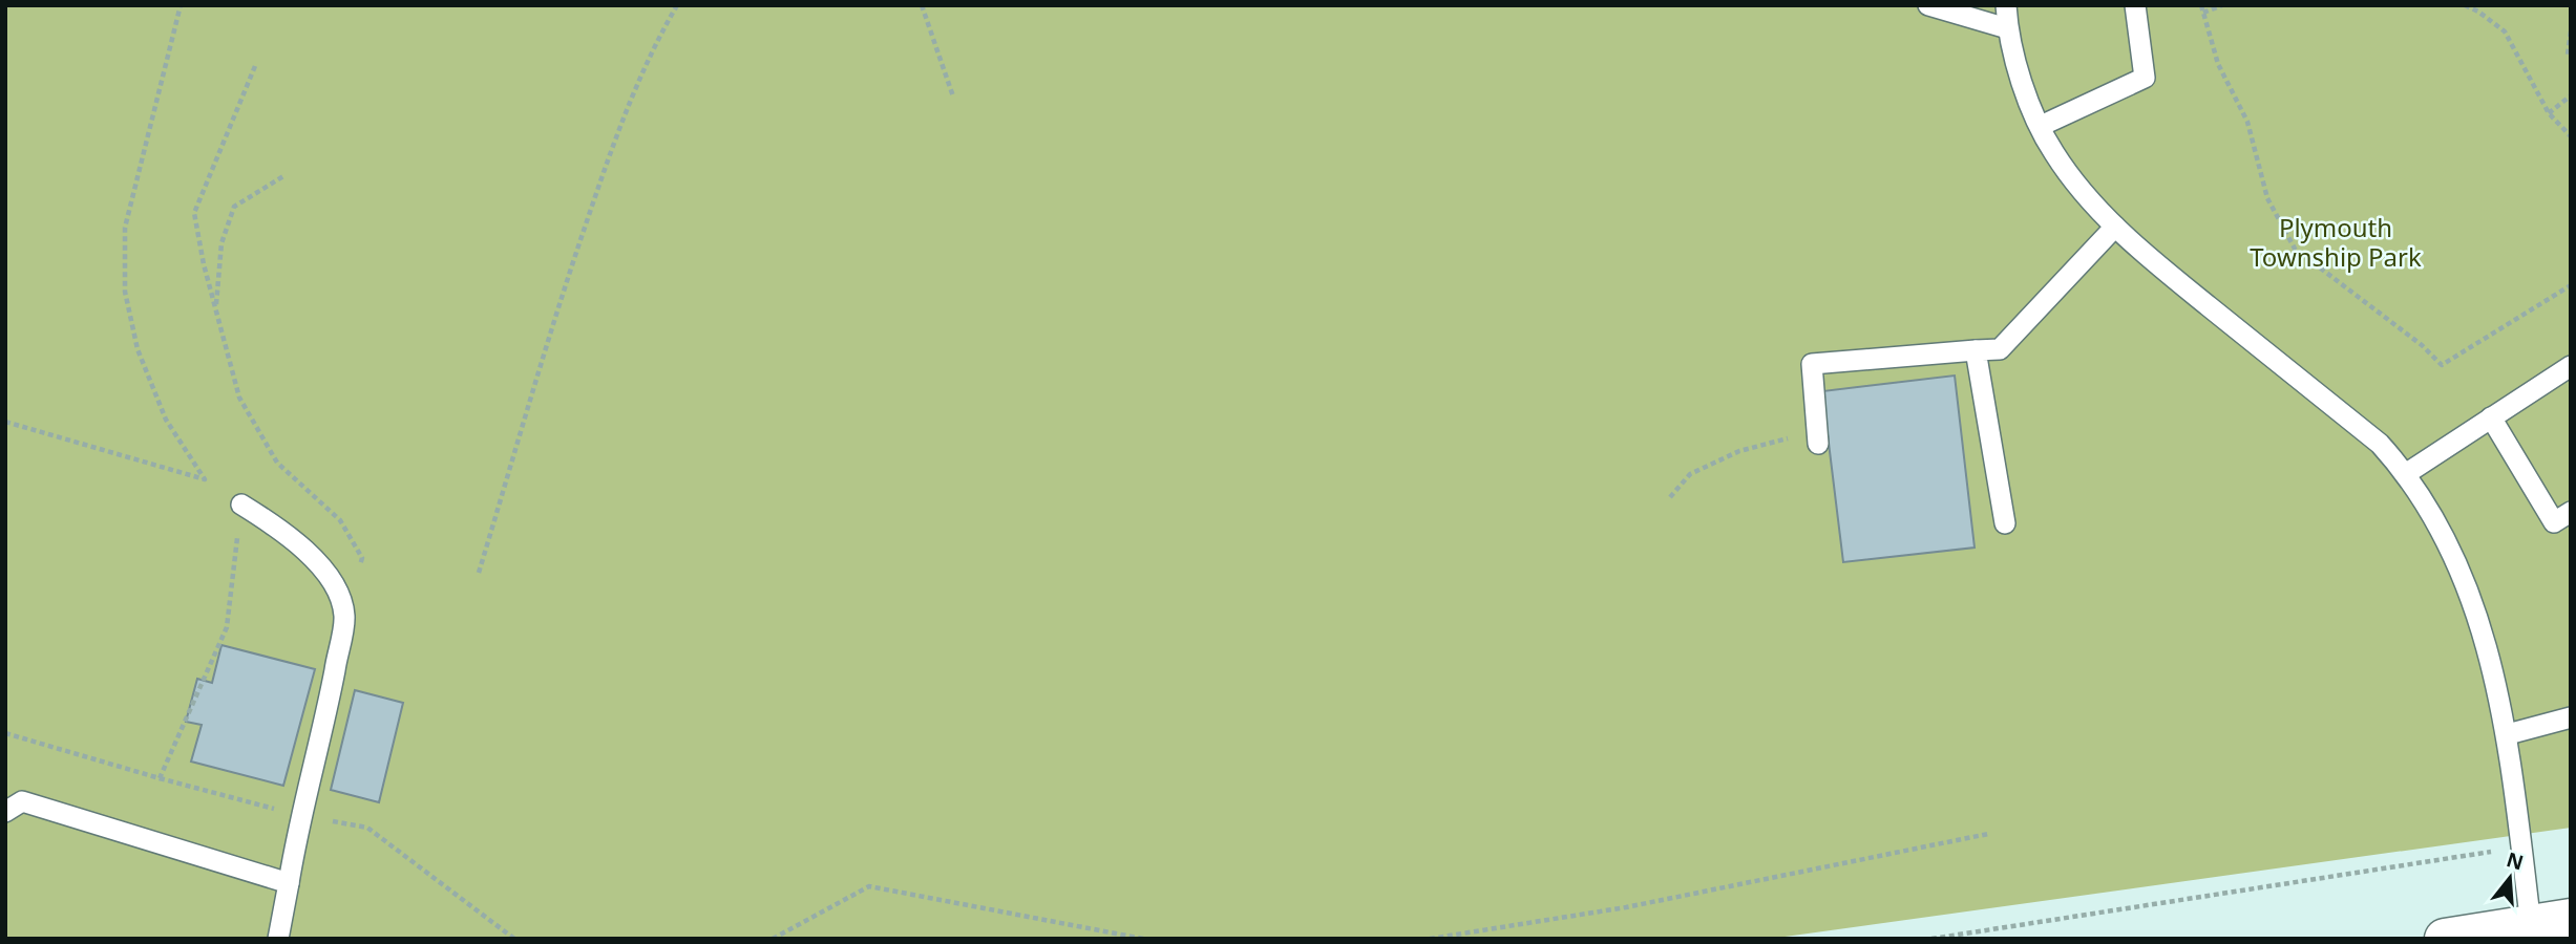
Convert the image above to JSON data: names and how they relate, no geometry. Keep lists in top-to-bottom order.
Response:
{
  "parks": ["Plymouth Township Park"],
  "north": "top"
}
